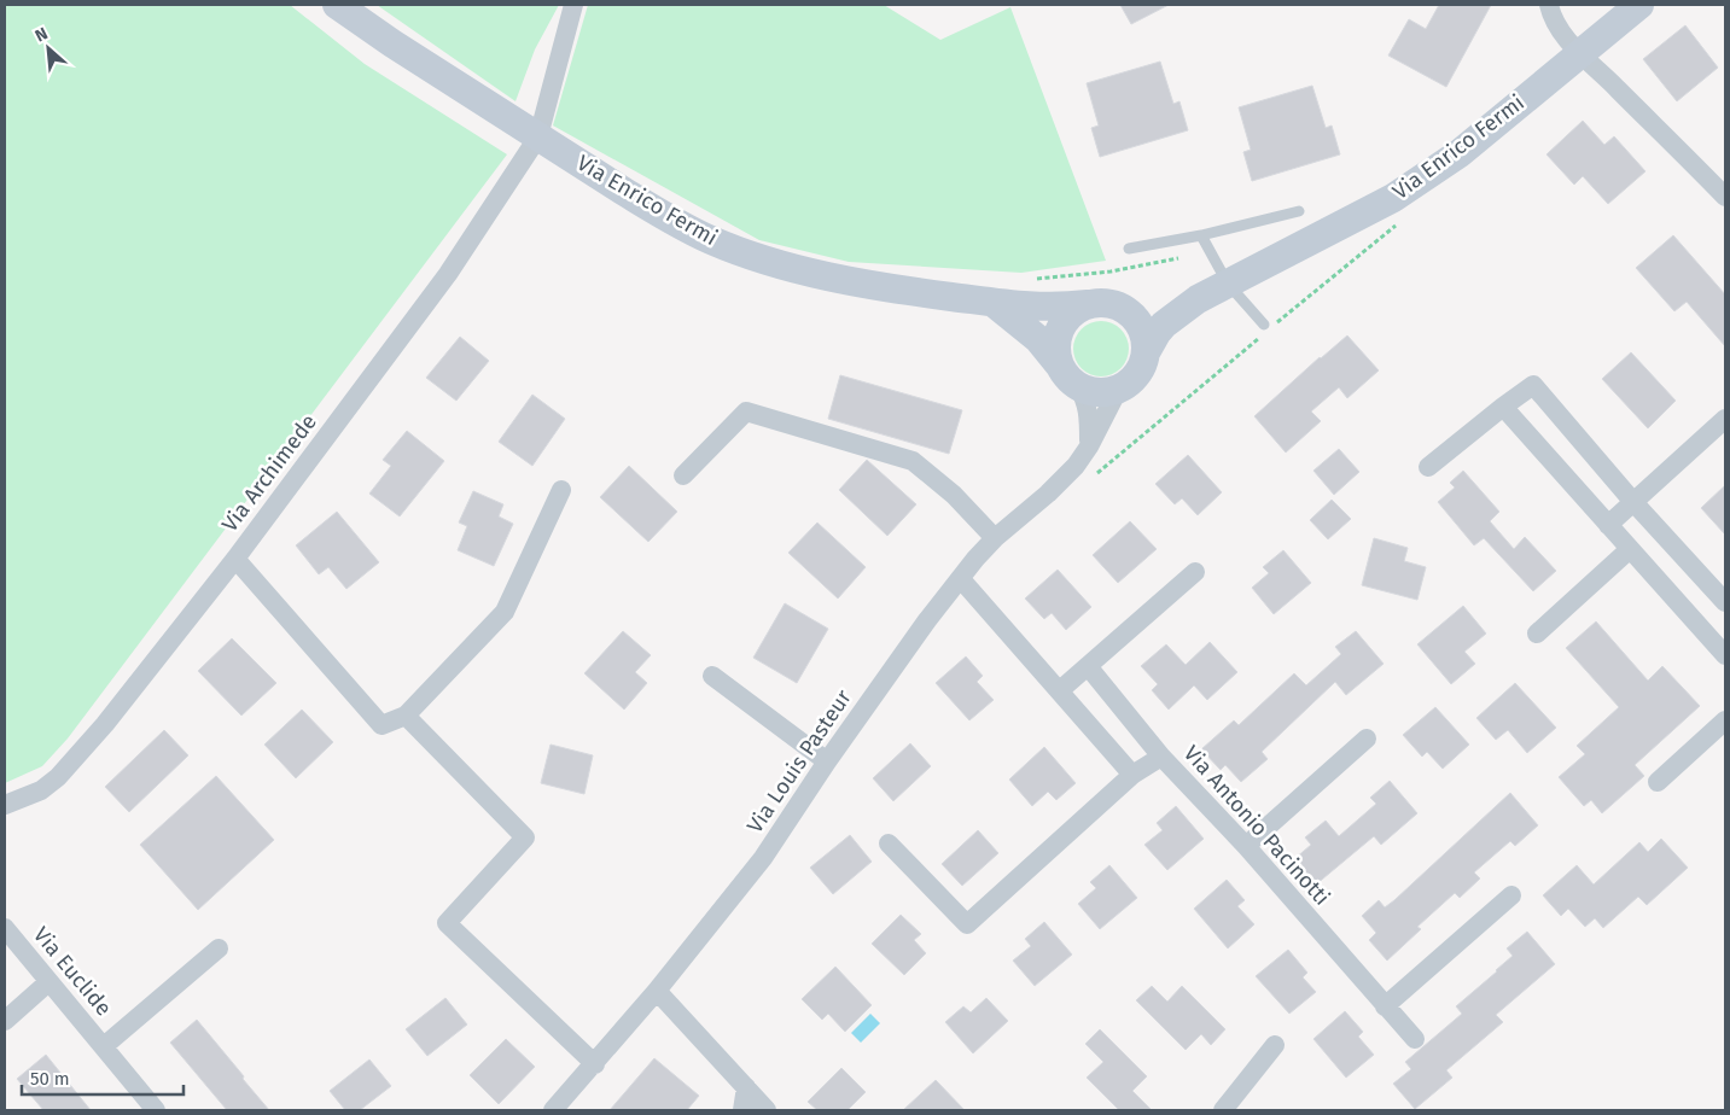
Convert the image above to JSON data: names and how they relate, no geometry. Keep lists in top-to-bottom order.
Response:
{
  "streets": {
    "street": [
      "Via Enrico Fermi",
      "Via Archimede",
      "Via Louis Pasteur",
      "Via Antonio Pacinotti",
      "Via Euclide"
    ]
  },
  "crossings": [
    ["Via Enrico Fermi", "Via Archimede"],
    ["Via Enrico Fermi", "Via Louis Pasteur"]
  ],
  "scale_bar": "50 m",
  "north": "top left"
}
